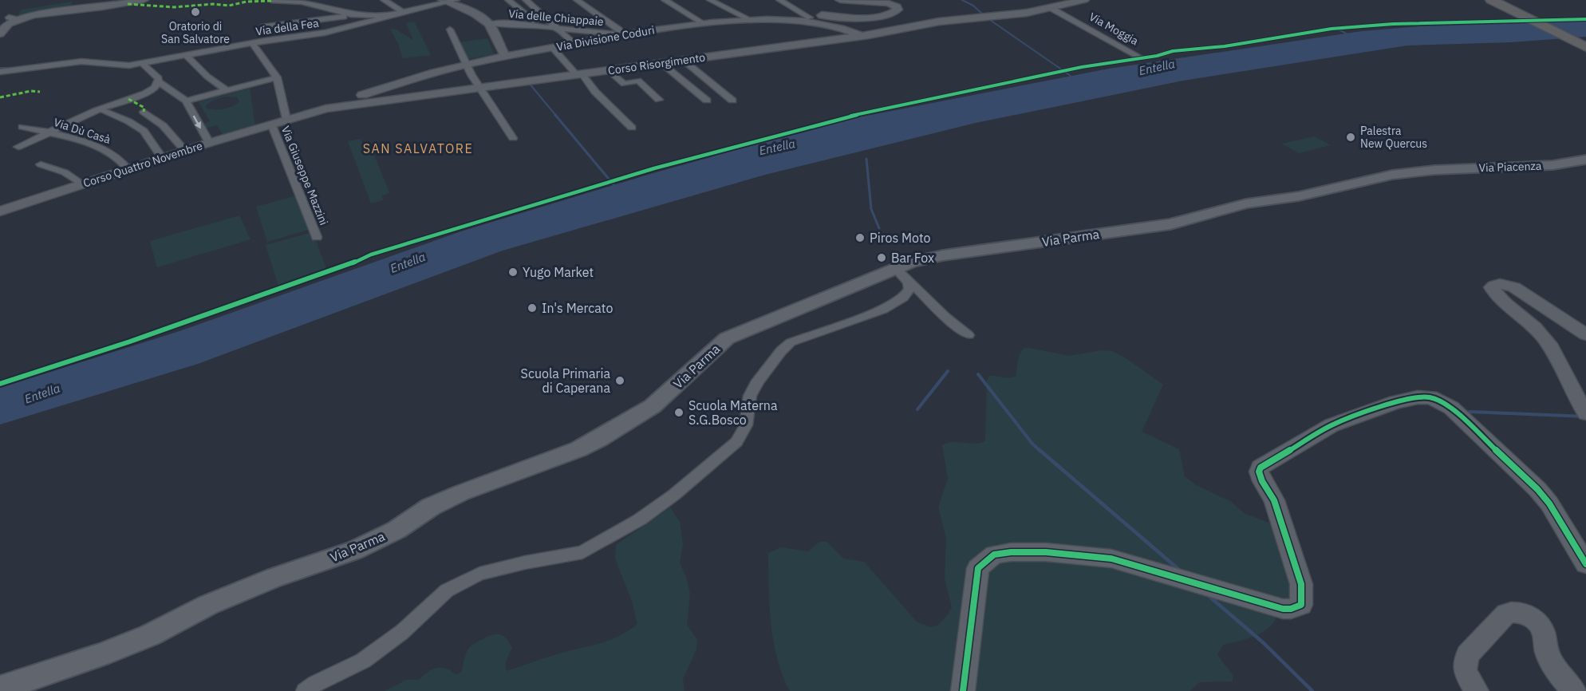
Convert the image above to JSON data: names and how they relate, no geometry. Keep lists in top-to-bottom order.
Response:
{
  "streets": {
    "main road": ["Via Piacenza", "Via Parma"],
    "street": [
      "Via delle Chiappaie",
      "Via della Fea",
      "Via Moggia",
      "Via Divisione Coduri",
      "Corso Risorgimento",
      "Via Dù Casà",
      "Corso Quattro Novembre",
      "Via Giuseppe Mazzini"
    ]
  },
  "crossings": [
    ["Via delle Chiappaie", "Via Divisione Coduri"],
    ["Via Moggia", "Corso Risorgimento"],
    ["Via Divisione Coduri", "Corso Risorgimento"],
    ["Via Divisione Coduri", "Corso Quattro Novembre"],
    ["Corso Risorgimento", "Corso Quattro Novembre"],
    ["Via Dù Casà", "Corso Quattro Novembre"],
    ["Corso Quattro Novembre", "Via Giuseppe Mazzini"],
    ["Via Piacenza", "Via Parma"]
  ],
  "districts": ["SAN SALVATORE"],
  "water": ["Entella"],
  "places": [
    "Oratorio di San Salvatore",
    "Palestra New Quercus",
    "Piros Moto",
    "Bar Fox",
    "Yugo Market",
    "In's Mercato",
    "Scuola Primaria di Caperana",
    "Scuola Materna S.G.Bosco"
  ]
}
